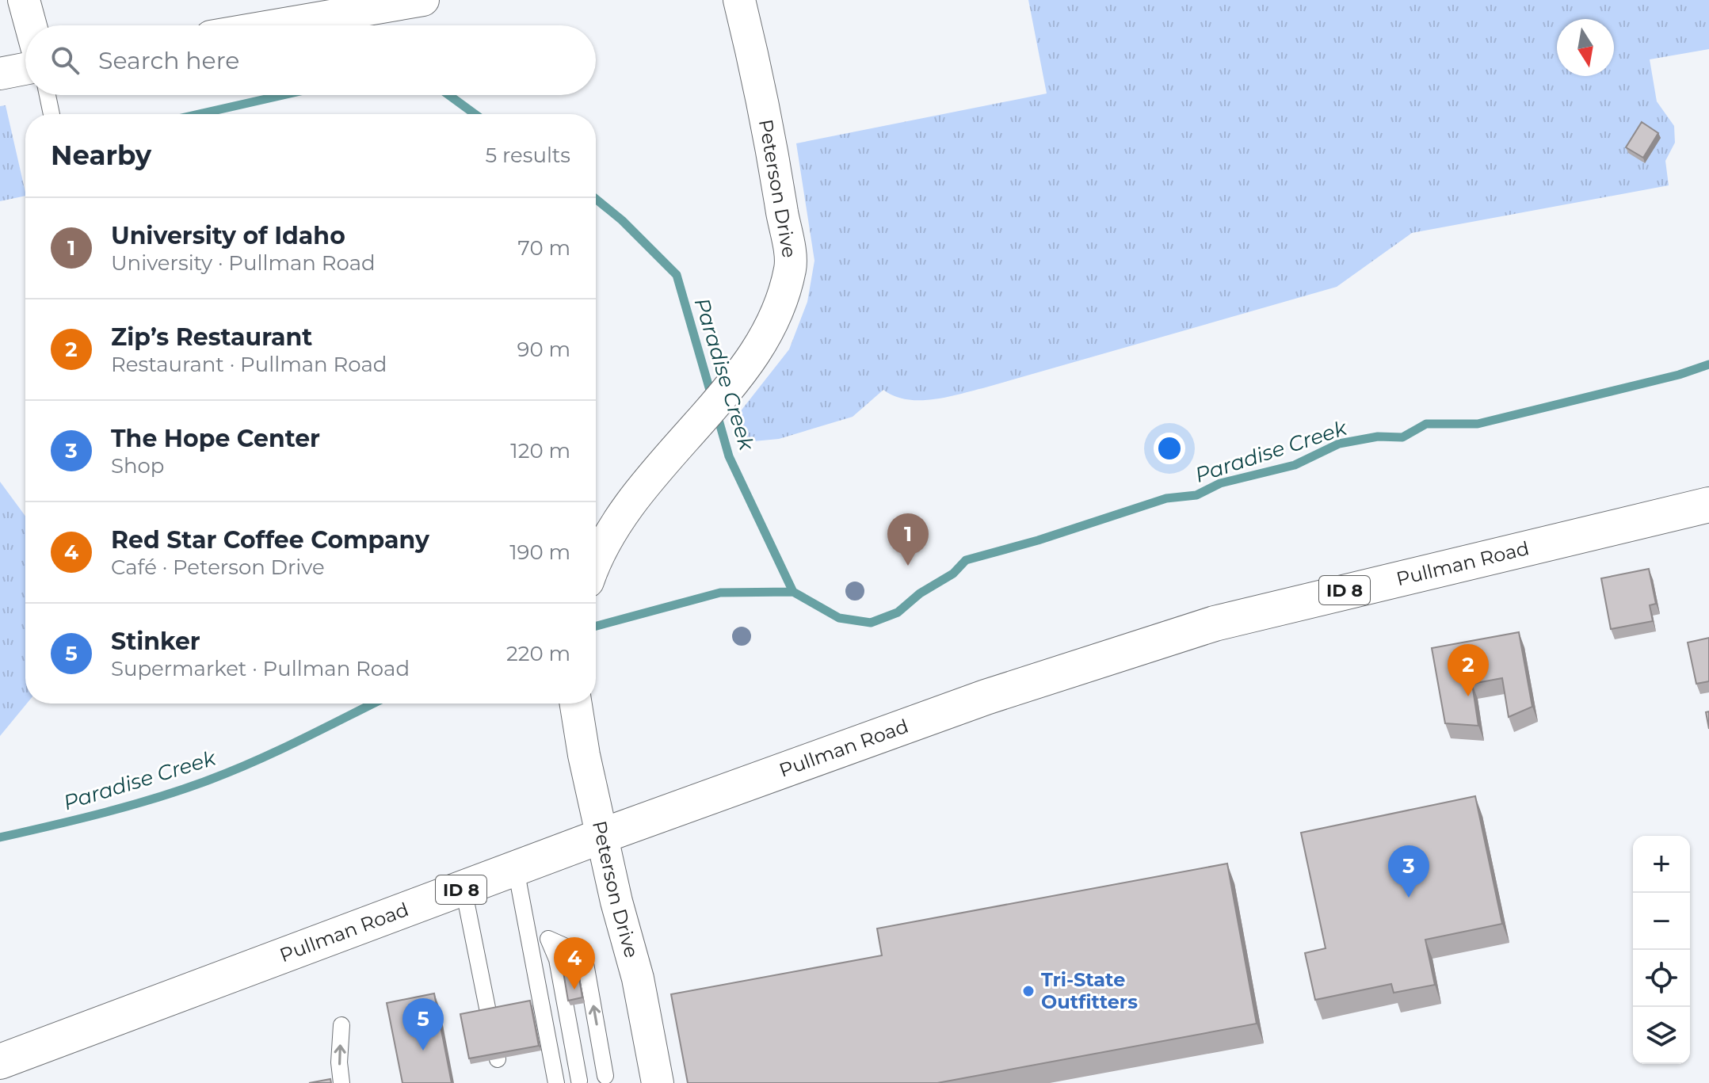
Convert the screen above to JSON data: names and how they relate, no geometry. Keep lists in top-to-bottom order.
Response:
{
  "streets": {
    "main road": ["Pullman Road", "ID 8"],
    "street": ["Peterson Drive"]
  },
  "crossings": [
    ["Peterson Drive", "Pullman Road"]
  ],
  "water": ["Paradise Creek"],
  "places": ["Tri-State Outfitters"],
  "north": "bottom",
  "page": {
    "search": "Search here",
    "heading": ["Nearby", "5 results"],
    "list": [
      {
        "mark": "1",
        "name": "University of Idaho",
        "note": "University · Pullman Road",
        "value": "70 m"
      },
      {
        "mark": "2",
        "name": "Zip’s Restaurant",
        "note": "Restaurant · Pullman Road",
        "value": "90 m"
      },
      {
        "mark": "3",
        "name": "The Hope Center",
        "note": "Shop",
        "value": "120 m"
      },
      {
        "mark": "4",
        "name": "Red Star Coffee Company",
        "note": "Café · Peterson Drive",
        "value": "190 m"
      },
      {
        "mark": "5",
        "name": "Stinker",
        "note": "Supermarket · Pullman Road",
        "value": "220 m"
      }
    ],
    "pins": [
      "1",
      "2",
      "3",
      "4",
      "5"
    ],
    "map_buttons": ["+", "−"]
  }
}
